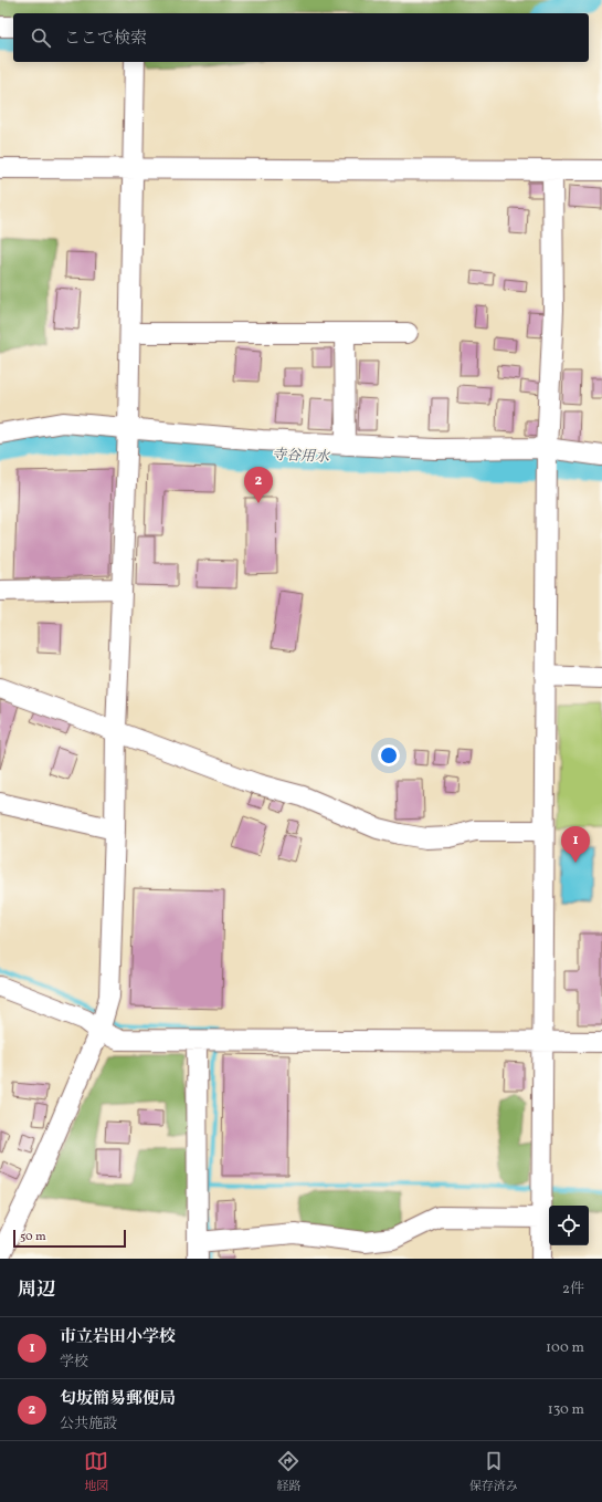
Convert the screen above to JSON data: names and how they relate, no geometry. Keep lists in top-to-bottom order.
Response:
{
  "water": ["寺谷用水"],
  "scale_bar": "50 m",
  "page": {
    "search": "ここで検索",
    "pins": ["2", "1"],
    "scale": "50 m",
    "heading": ["周辺", "2件"],
    "list": [
      {
        "mark": "1",
        "name": "市立岩田小学校",
        "note": "学校",
        "value": "100 m"
      },
      {
        "mark": "2",
        "name": "匂坂簡易郵便局",
        "note": "公共施設",
        "value": "130 m"
      }
    ],
    "nav": ["地図", "経路", "保存済み"]
  }
}
